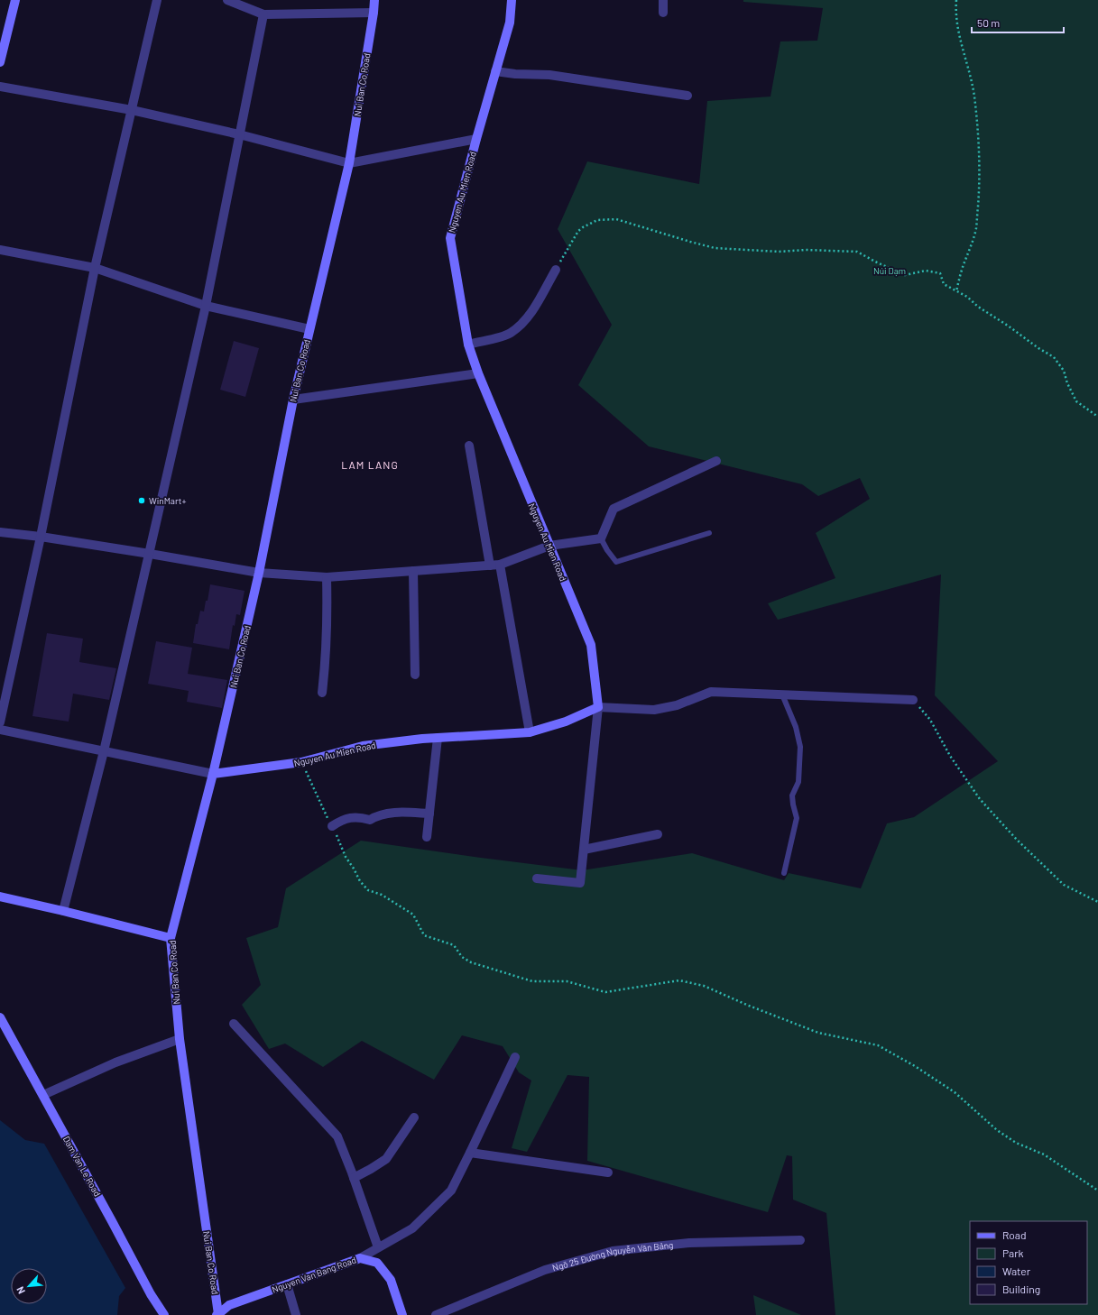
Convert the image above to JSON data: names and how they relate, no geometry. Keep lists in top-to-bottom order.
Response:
{
  "streets": {
    "street": [
      "Nui Ban Co Road",
      "Nguyen Au Mien Road",
      "Dam Van Le Road",
      "Ngõ 25 Đường Nguyễn Văn Bảng",
      "Nguyen Van Bang Road"
    ]
  },
  "crossings": [
    ["Nui Ban Co Road", "Nguyen Au Mien Road"],
    ["Nui Ban Co Road", "Nguyen Van Bang Road"]
  ],
  "districts": ["LAM LANG"],
  "parks": ["Núi Dạm"],
  "places": ["WinMart+"],
  "legend": [
    "Road",
    "Park",
    "Water",
    "Building"
  ],
  "scale_bar": "50 m",
  "north": "bottom left"
}
